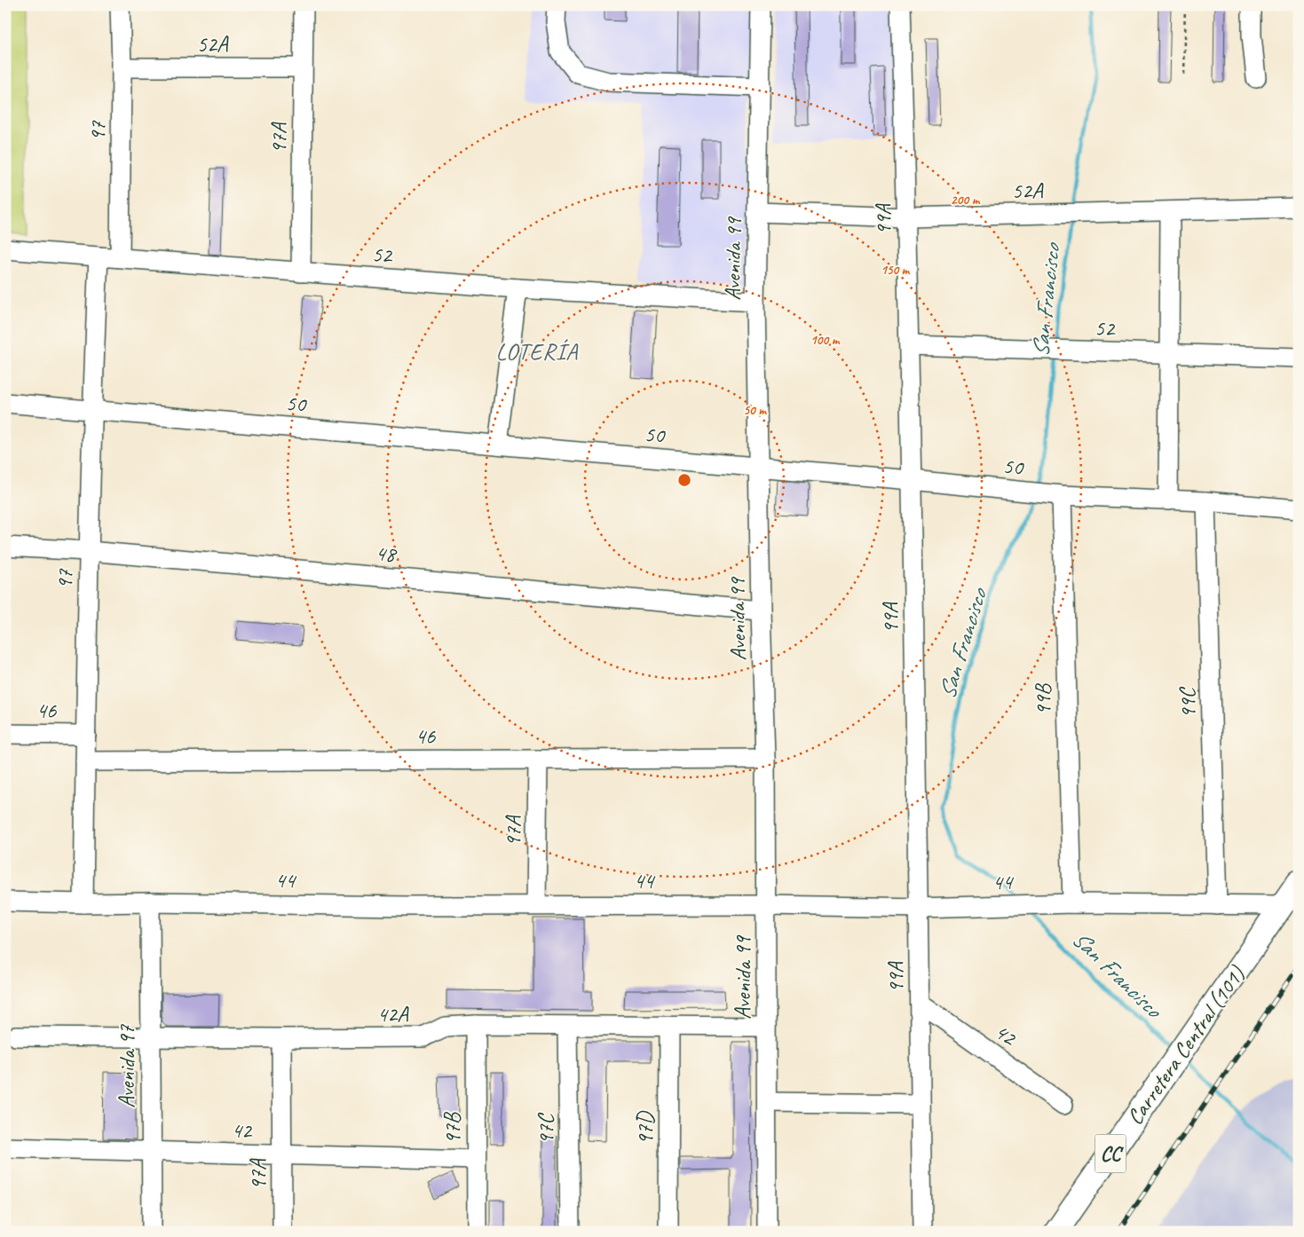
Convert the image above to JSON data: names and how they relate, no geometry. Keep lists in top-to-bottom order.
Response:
{
  "streets": {
    "main road": ["Carretera Central (101)", "CC"],
    "street": [
      "52A",
      "97",
      "97A",
      "99A",
      "52",
      "Avenida 99",
      "50",
      "48",
      "99B",
      "99C",
      "46",
      "44",
      "42A",
      "42",
      "Avenida 97",
      "97B",
      "97D",
      "97C"
    ]
  },
  "crossings": [
    ["52A", "97"],
    ["52A", "97A"],
    ["52A", "99A"],
    ["52A", "Avenida 99"],
    ["97", "52"],
    ["97", "50"],
    ["97", "48"],
    ["97", "46"],
    ["97", "44"],
    ["97A", "52"],
    ["97A", "46"],
    ["97A", "44"],
    ["97A", "42A"],
    ["97A", "42"],
    ["99A", "52"],
    ["99A", "50"],
    ["99A", "44"],
    ["99A", "42"],
    ["52", "Avenida 99"],
    ["Avenida 99", "50"],
    ["Avenida 99", "48"],
    ["Avenida 99", "46"],
    ["Avenida 99", "44"],
    ["Avenida 99", "42A"],
    ["50", "99B"],
    ["50", "99C"],
    ["99B", "44"],
    ["99C", "44"],
    ["44", "Carretera Central (101)"],
    ["44", "Avenida 97"],
    ["42A", "Avenida 97"],
    ["42A", "97B"],
    ["42A", "97D"],
    ["42A", "97C"],
    ["42", "Avenida 97"],
    ["42", "97B"]
  ],
  "districts": ["LOTERÍA"],
  "water": ["San Francisco"],
  "rings": [
    "200 m",
    "150 m",
    "100 m",
    "50 m"
  ]
}
